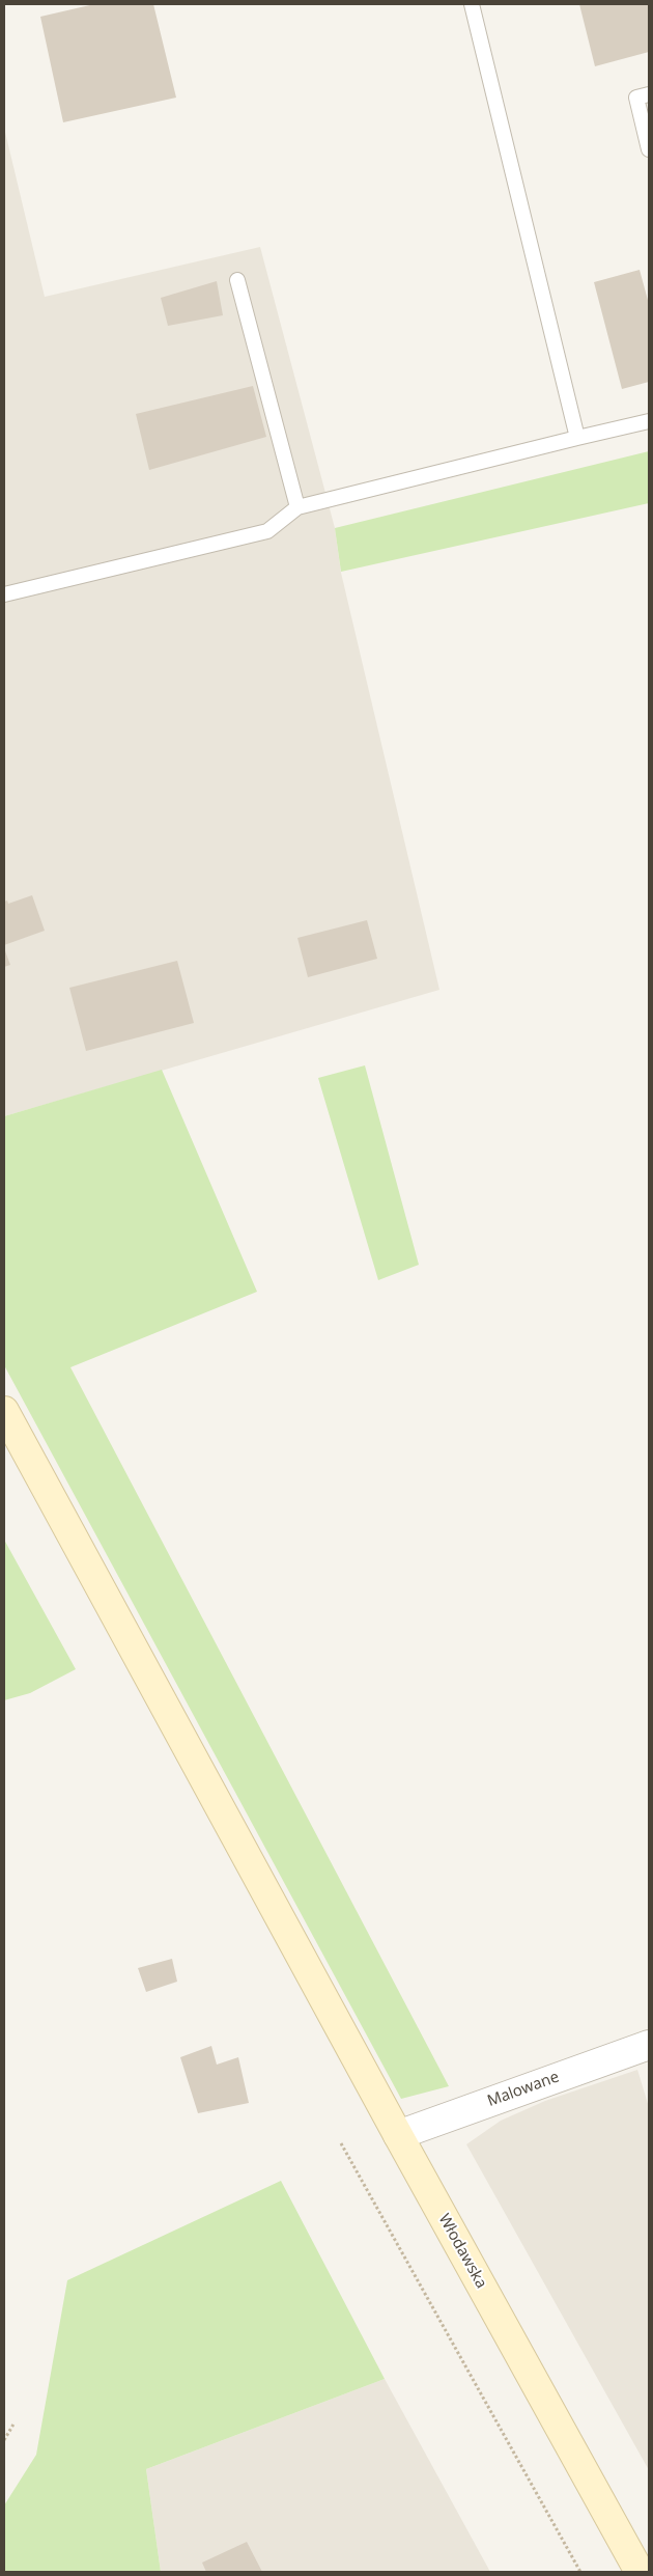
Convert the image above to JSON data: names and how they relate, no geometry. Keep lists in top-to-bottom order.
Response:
{
  "streets": {
    "main road": ["Włodawska"],
    "street": ["Malowane"]
  },
  "crossings": [
    ["Malowane", "Włodawska"]
  ]
}
